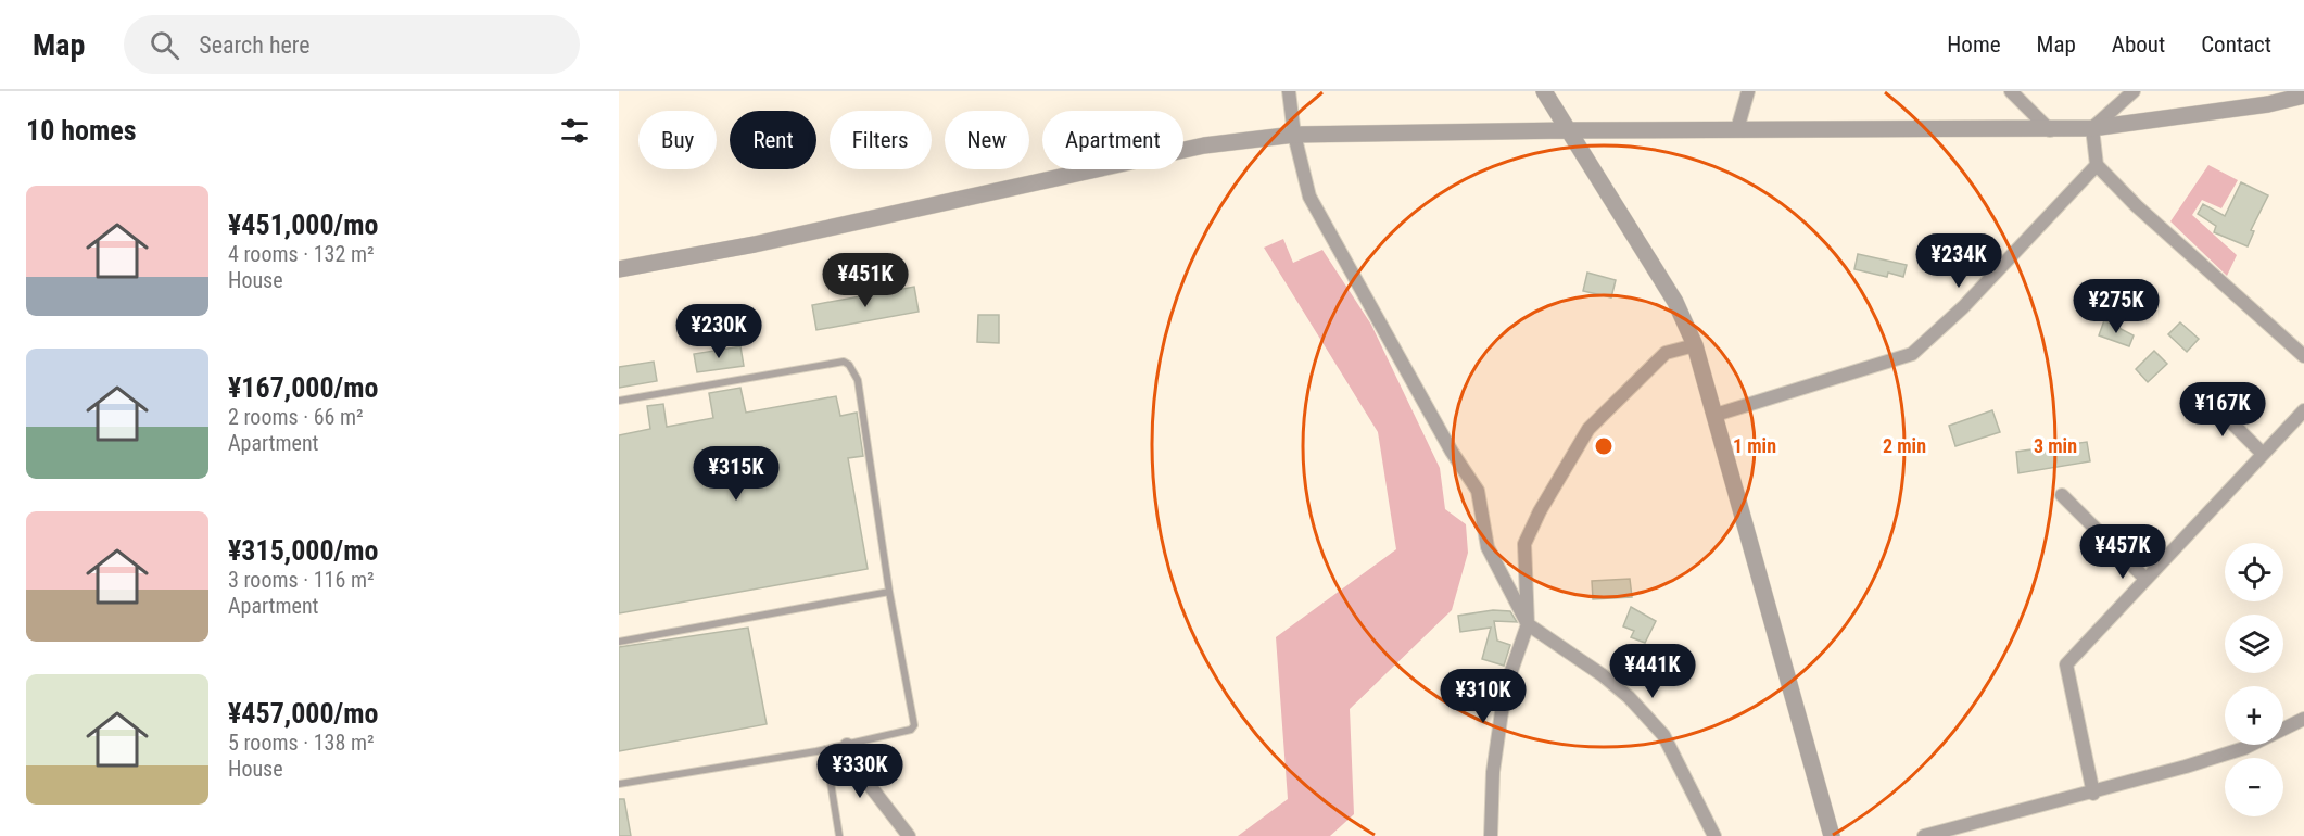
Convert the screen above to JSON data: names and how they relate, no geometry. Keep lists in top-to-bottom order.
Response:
{
  "page": {
    "header": "Map",
    "search": "Search here",
    "nav": [
      "Home",
      "Map",
      "About",
      "Contact"
    ],
    "heading": "10 homes",
    "chip": [
      "Buy",
      "Rent",
      "Filters",
      "New",
      "Apartment"
    ],
    "list": [
      {
        "name": "¥451,000/mo",
        "note": "4 rooms · 132 m² · House"
      },
      {
        "name": "¥167,000/mo",
        "note": "2 rooms · 66 m² · Apartment"
      },
      {
        "name": "¥315,000/mo",
        "note": "3 rooms · 116 m² · Apartment"
      },
      {
        "name": "¥457,000/mo",
        "note": "5 rooms · 138 m² · House"
      }
    ],
    "price": [
      "¥234K",
      "¥451K",
      "¥275K",
      "¥230K",
      "¥167K",
      "¥315K",
      "¥457K",
      "¥441K",
      "¥310K",
      "¥330K"
    ],
    "map_buttons": ["+", "−"]
  },
  "rings": ["1 min", "2 min", "3 min"]
}
